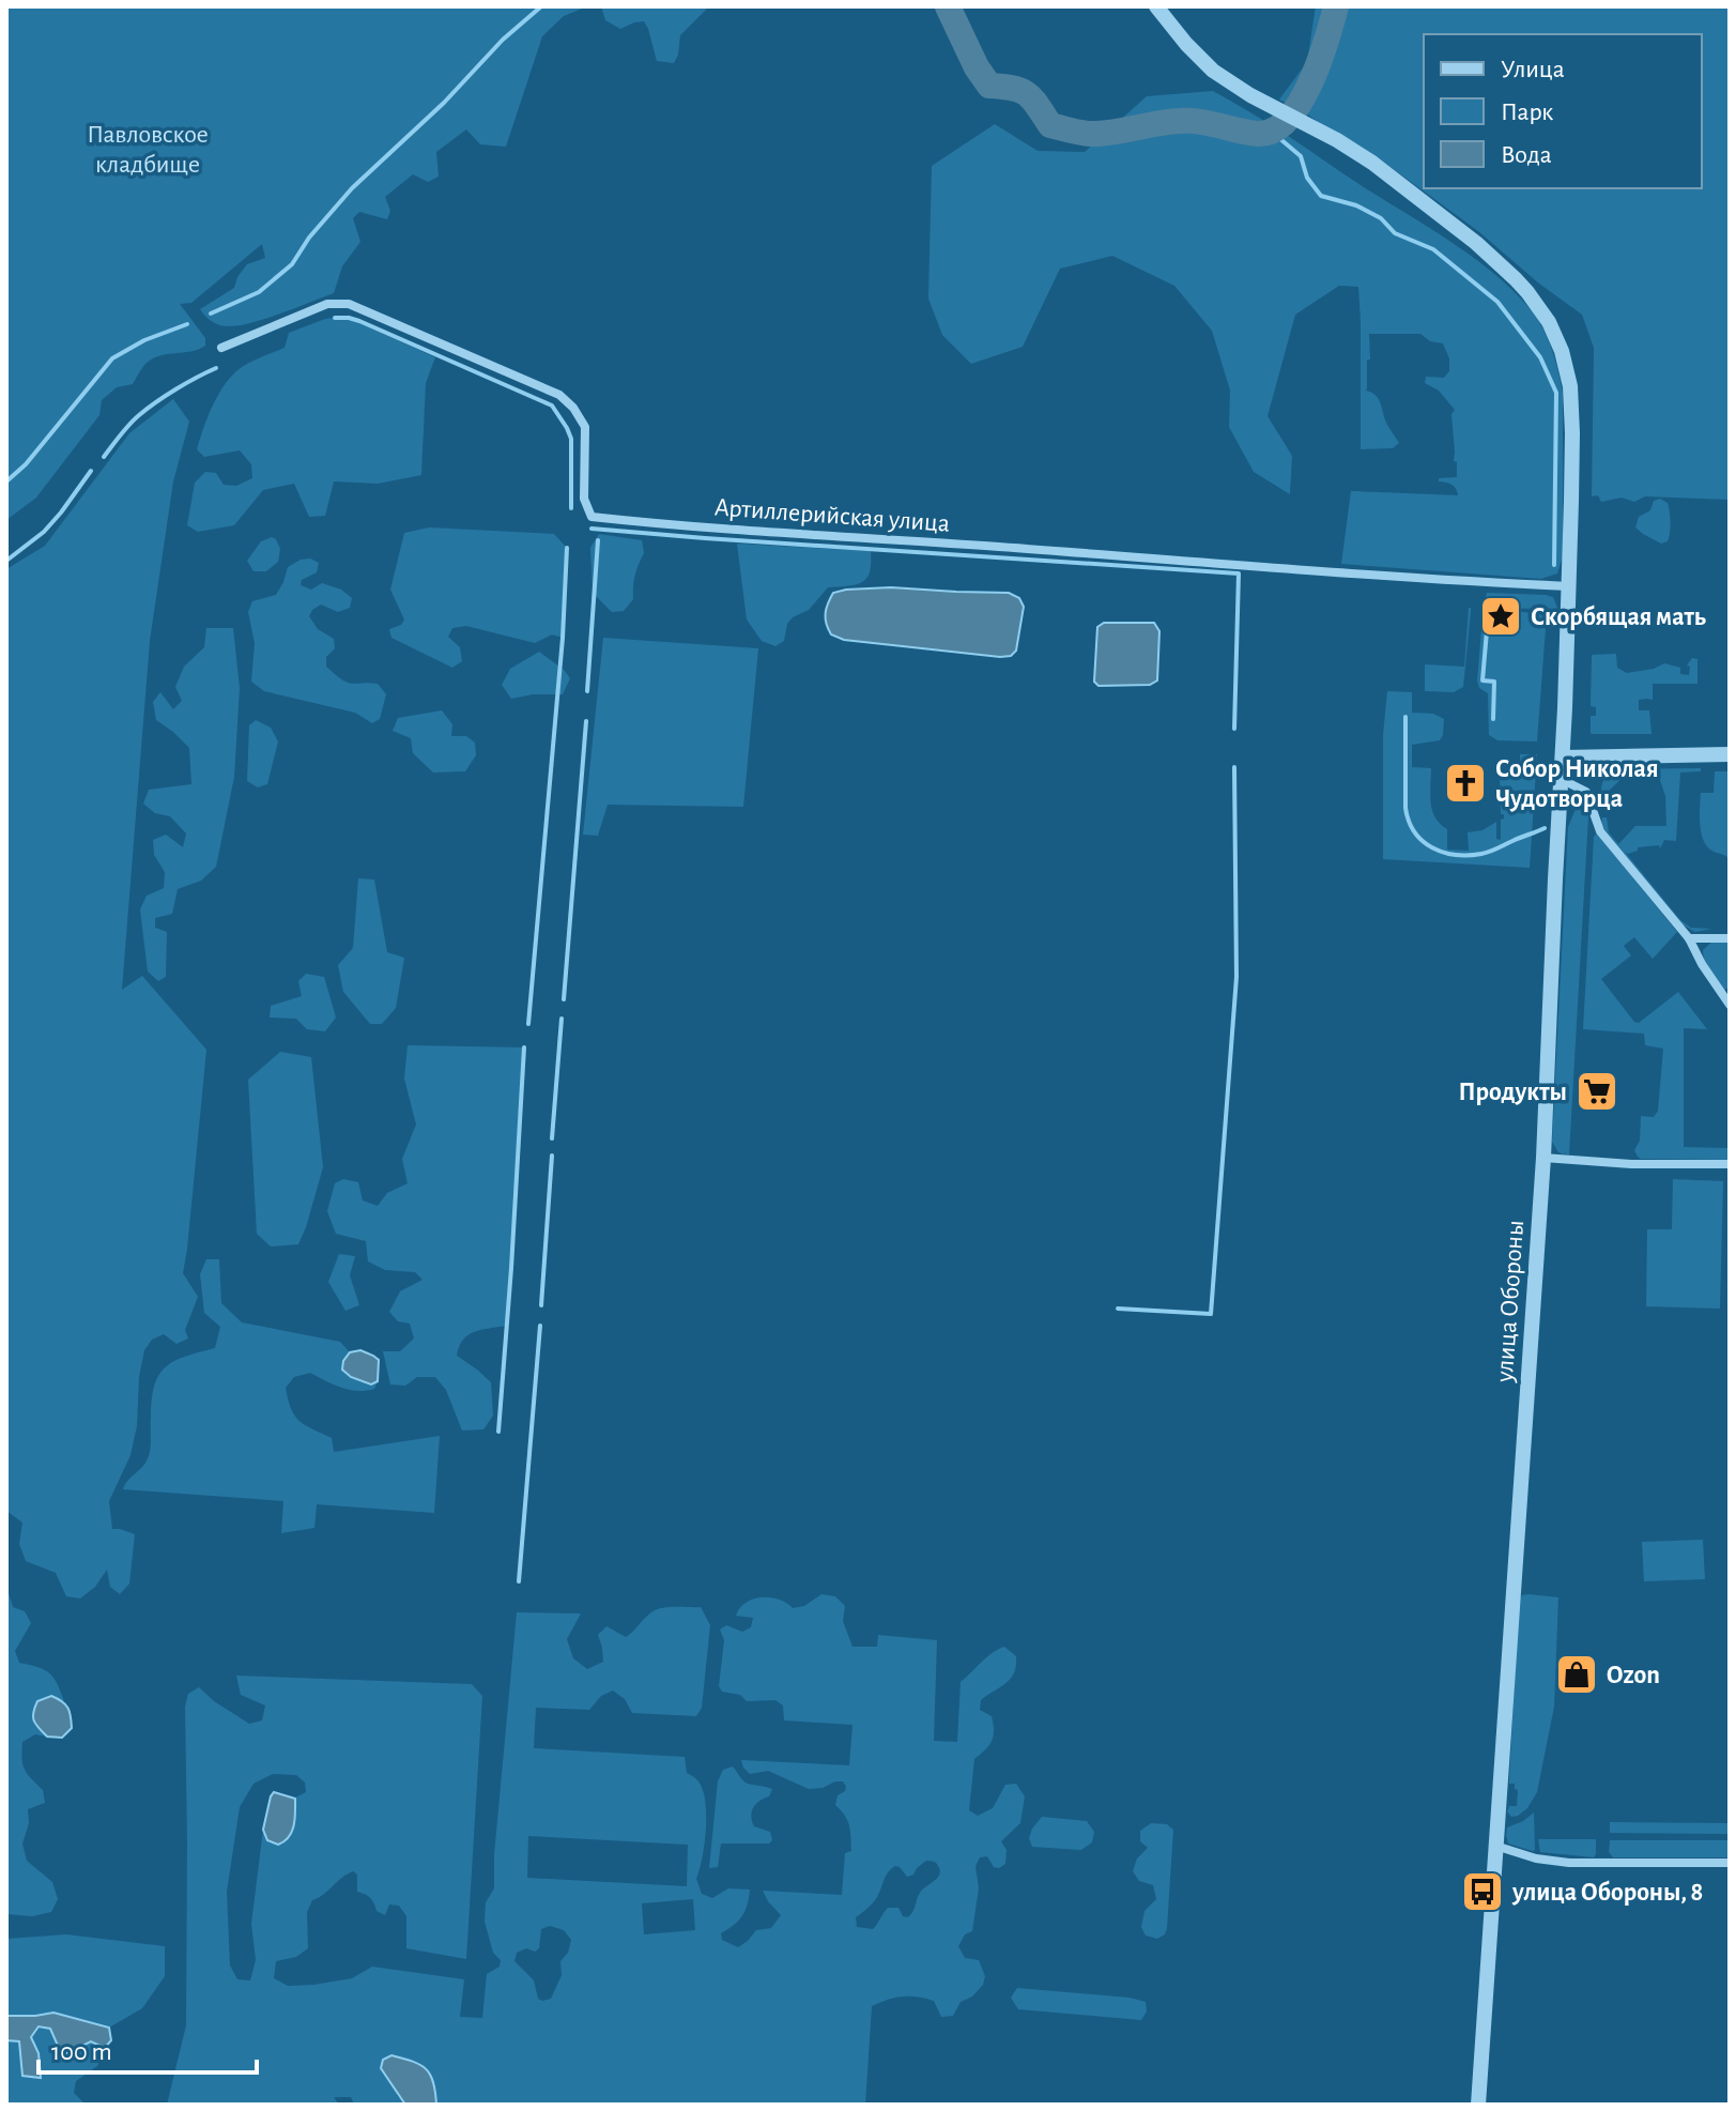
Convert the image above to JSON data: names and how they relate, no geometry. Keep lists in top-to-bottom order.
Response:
{
  "streets": {
    "street": ["Артиллерийская улица", "улица Обороны"]
  },
  "crossings": [
    ["Артиллерийская улица", "улица Обороны"]
  ],
  "parks": ["Павловское кладбище"],
  "places": {
    "place": ["Скорбящая мать"],
    "church": ["Собор Николая Чудотворца"],
    "supermarket": ["Продукты"],
    "shop": ["Ozon"],
    "bus stop": ["улица Обороны, 8"]
  },
  "legend": ["Улица", "Парк", "Вода"],
  "scale_bar": "100 m"
}
